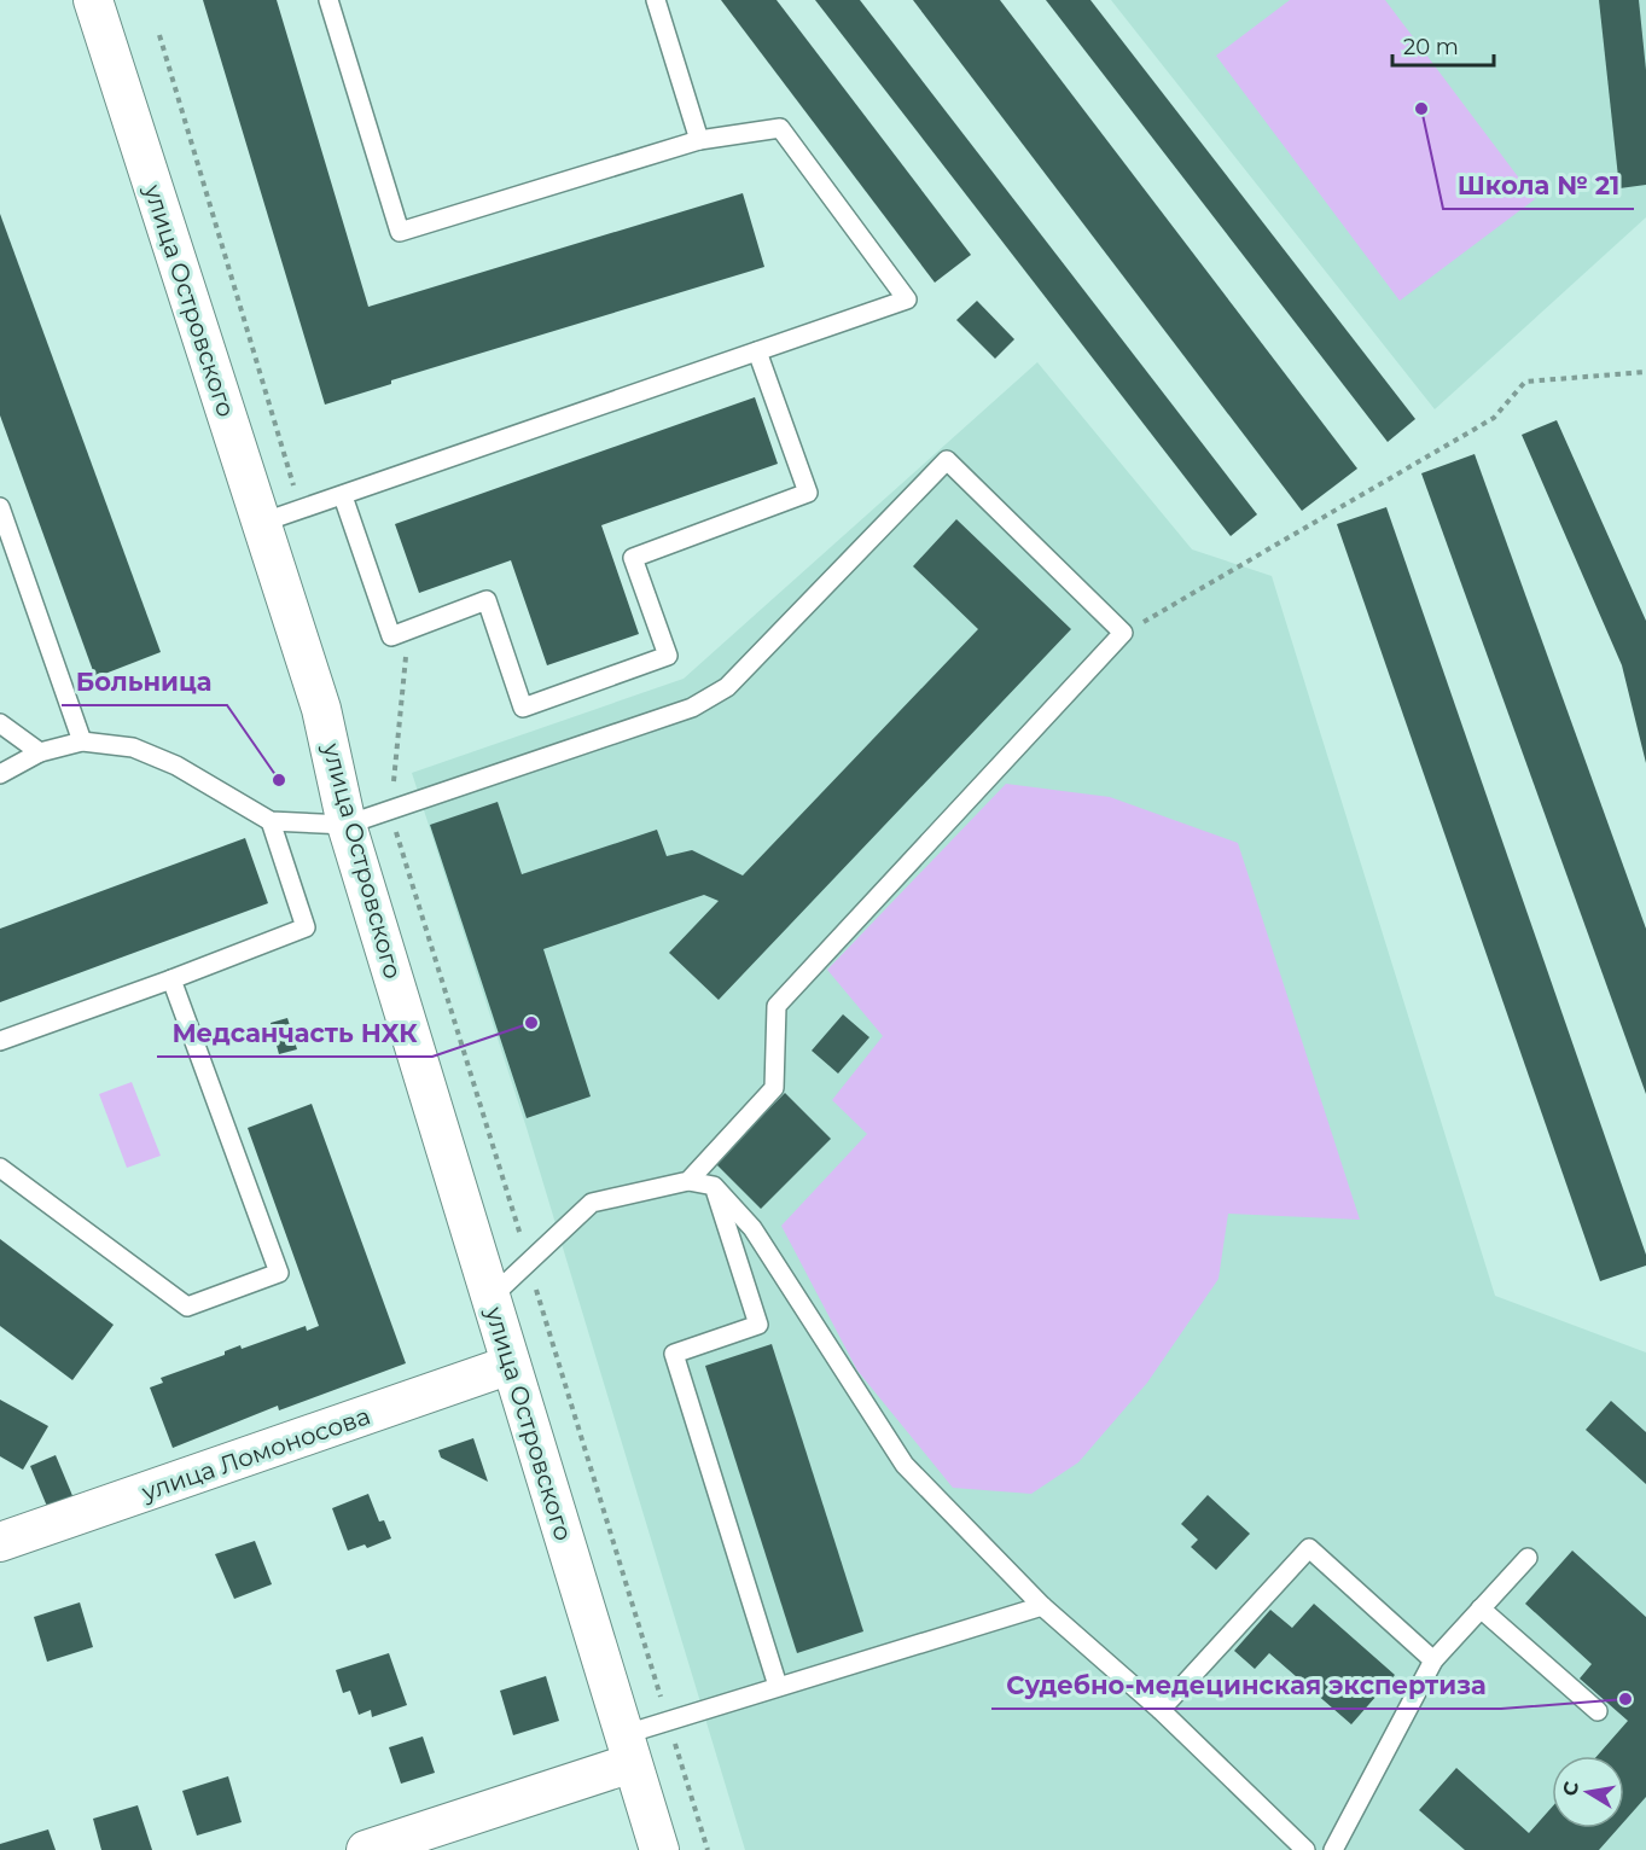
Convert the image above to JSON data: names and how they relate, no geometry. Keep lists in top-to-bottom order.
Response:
{
  "streets": {
    "street": ["улица Островского", "улица Ломоносова"]
  },
  "crossings": [
    ["улица Островского", "улица Ломоносова"]
  ],
  "places": [
    "Школа № 21",
    "Больница",
    "Медсанчасть НХК",
    "Судебно-медецинская экспертиза"
  ],
  "scale_bar": "20 m",
  "north": "left"
}
